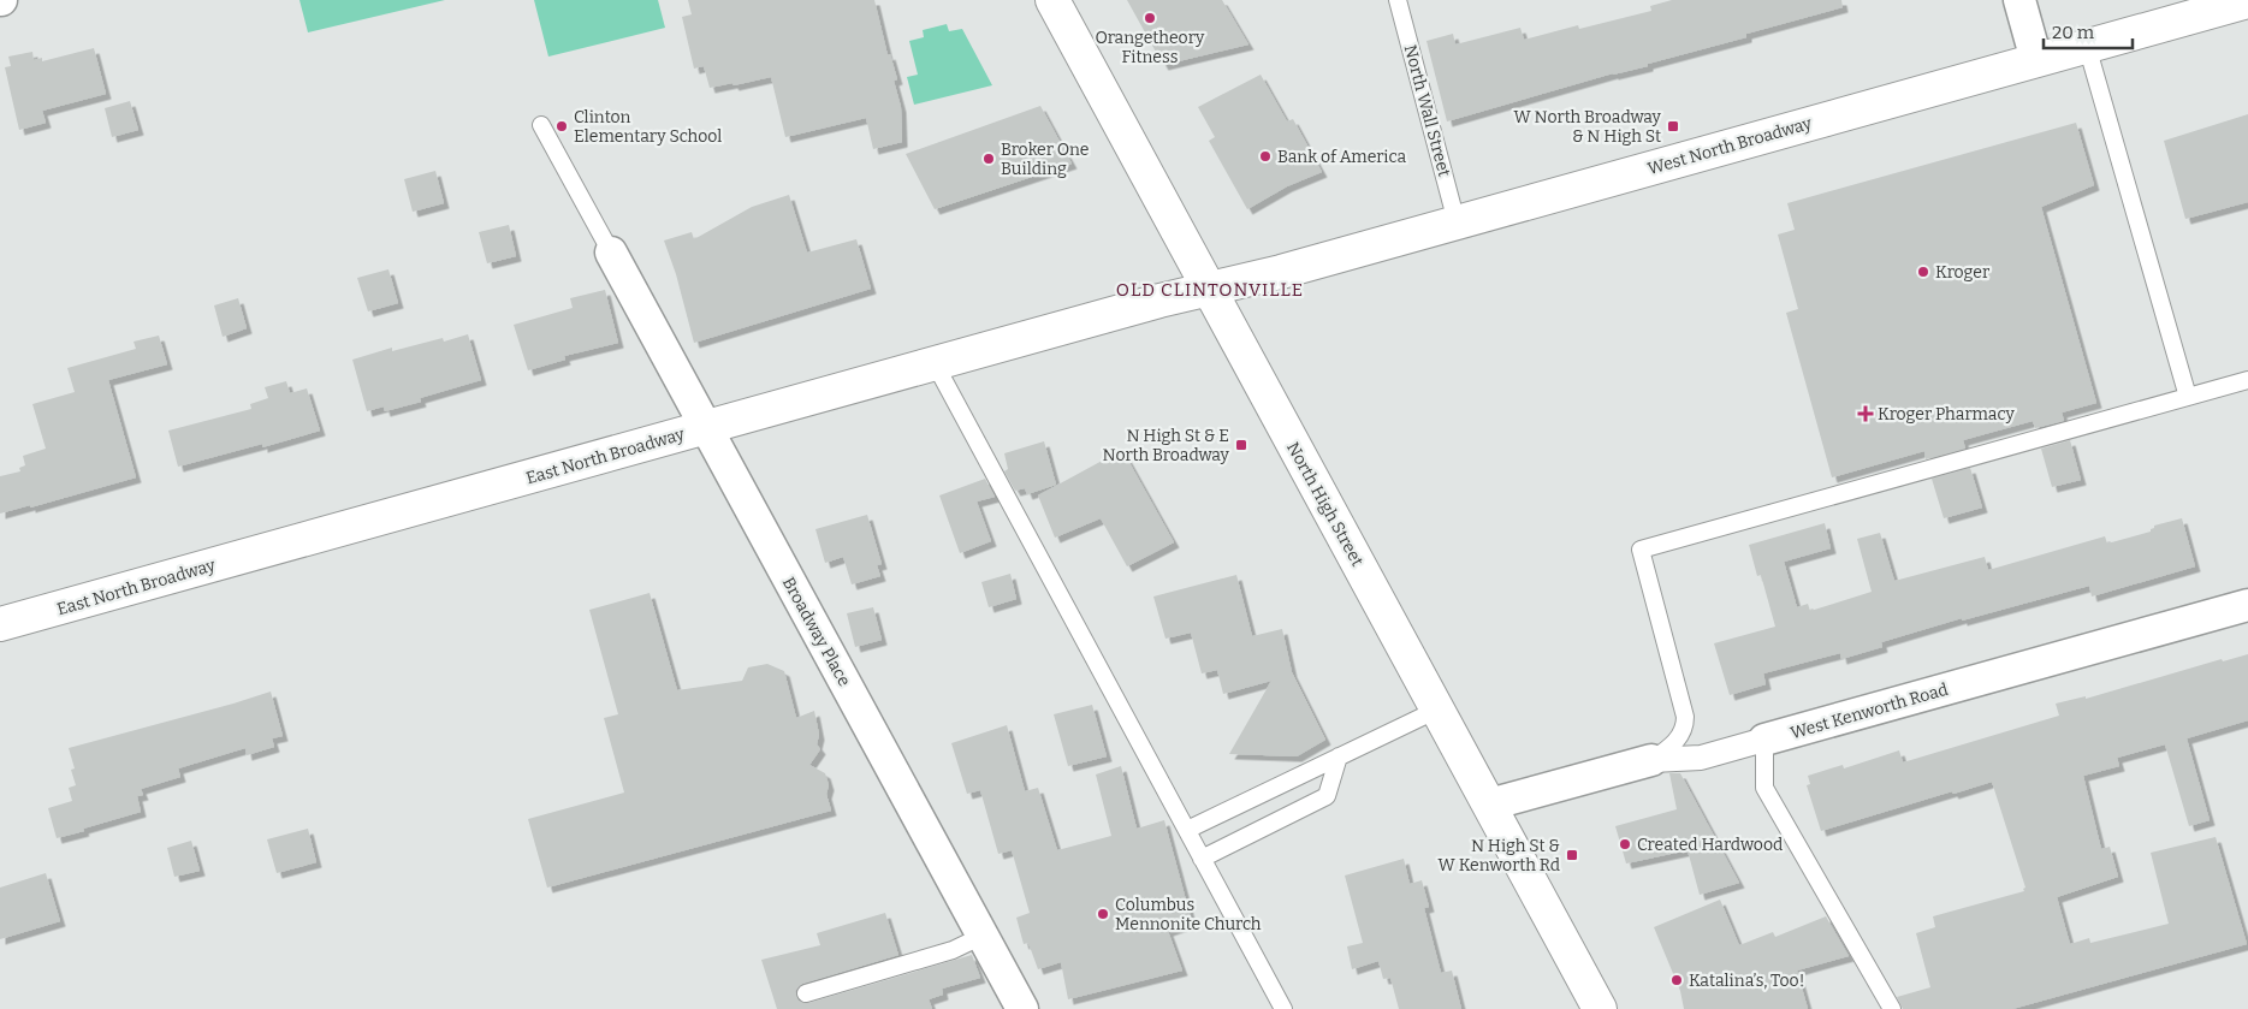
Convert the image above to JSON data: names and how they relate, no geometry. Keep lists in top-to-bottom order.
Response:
{
  "streets": {
    "main road": ["West North Broadway", "East North Broadway", "North High Street"],
    "street": ["Broadway Place", "West Kenworth Road"],
    "lane": ["North Wall Street"]
  },
  "crossings": [
    ["North Wall Street", "West North Broadway"],
    ["West North Broadway", "East North Broadway"],
    ["West North Broadway", "North High Street"],
    ["East North Broadway", "North High Street"],
    ["East North Broadway", "Broadway Place"],
    ["North High Street", "West Kenworth Road"]
  ],
  "districts": ["OLD CLINTONVILLE"],
  "places": {
    "other": [
      "Orangetheory Fitness",
      "Clinton Elementary School",
      "Bank of America",
      "Broker One Building",
      "Kroger",
      "Created Hardwood",
      "Columbus Mennonite Church",
      "Katalina’s, Too!"
    ],
    "transit": ["W North Broadway & N High St", "N High St & E North Broadway", "N High St & W Kenworth Rd"],
    "health": ["Kroger Pharmacy"]
  },
  "scale_bar": "20 m"
}
